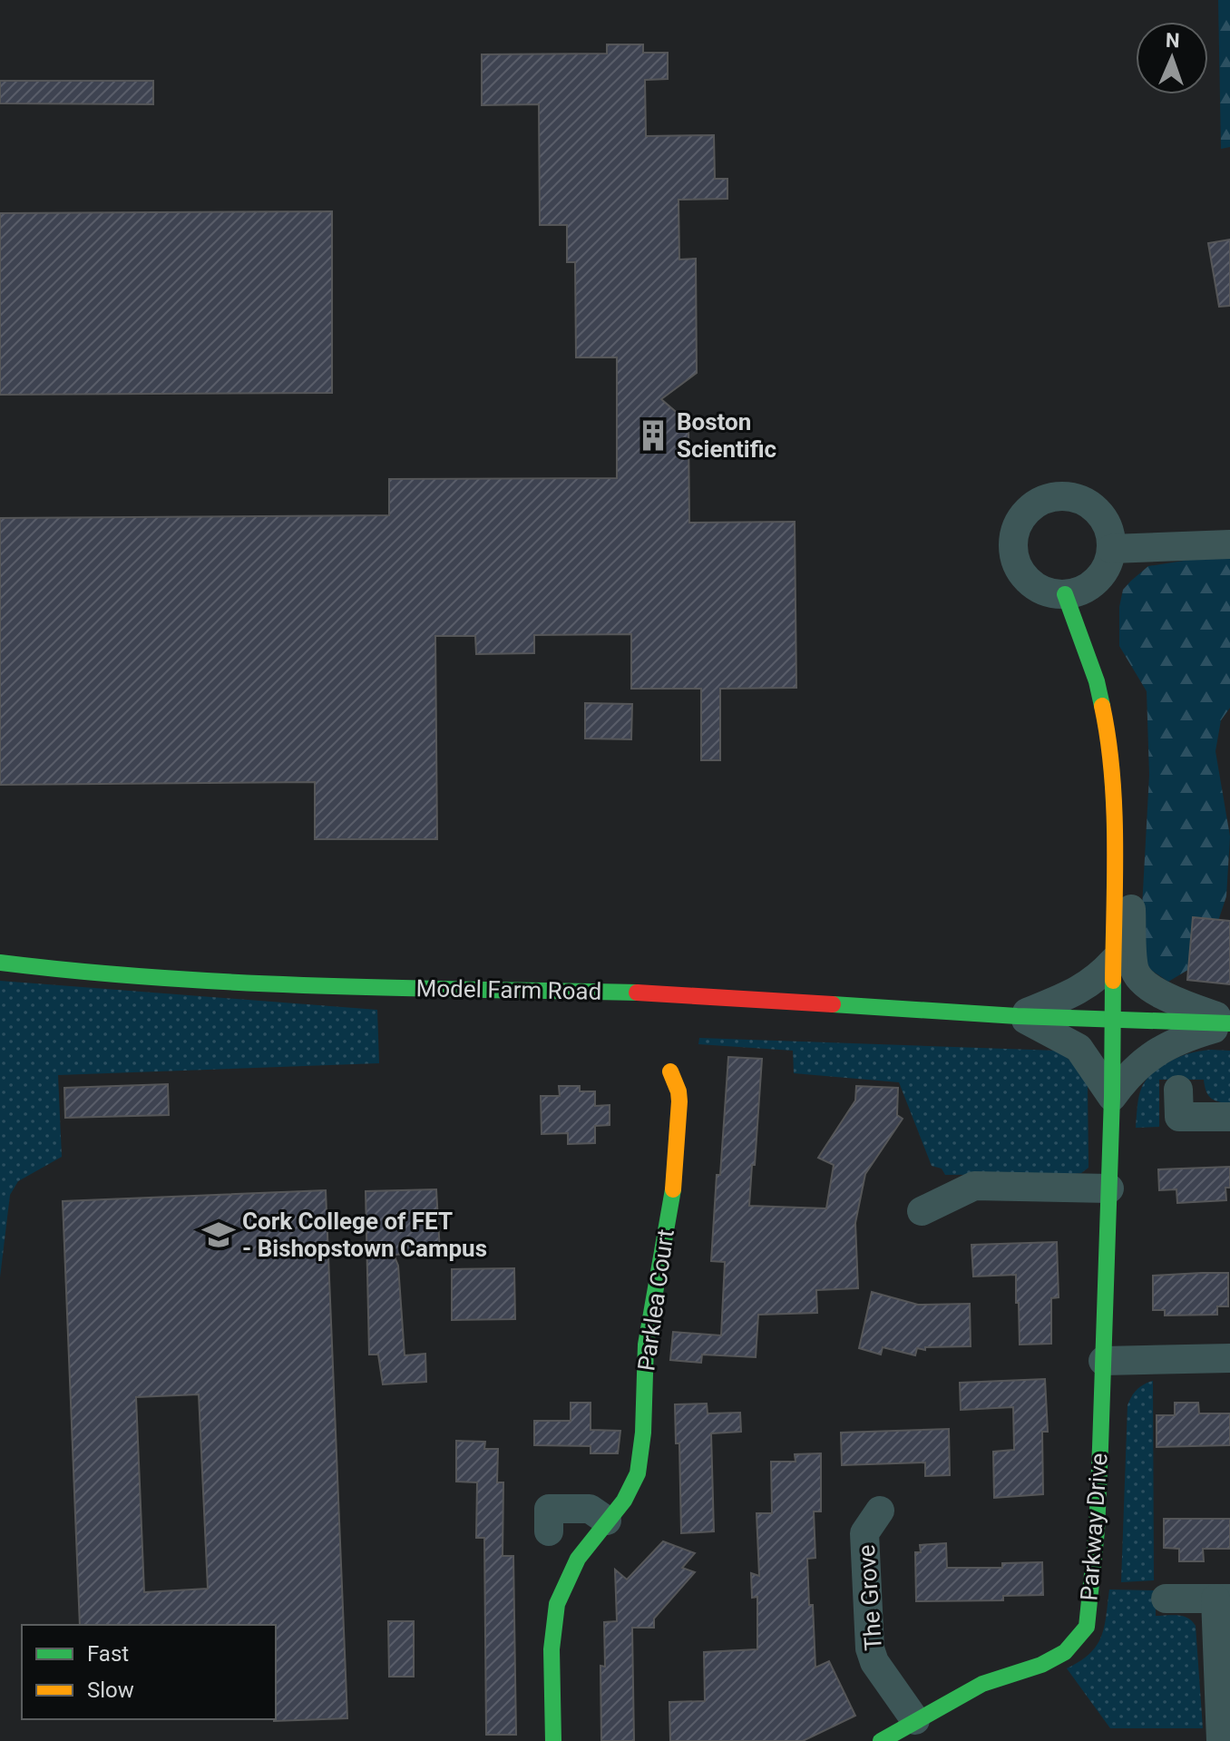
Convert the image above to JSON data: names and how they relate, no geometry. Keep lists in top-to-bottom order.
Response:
{
  "streets": {
    "street": [
      "Model Farm Road",
      "Parklea Court",
      "Parkway Drive",
      "The Grove"
    ]
  },
  "crossings": [
    ["Model Farm Road", "Parkway Drive"],
    ["Parkway Drive", "The Grove"]
  ],
  "places": {
    "building": ["Boston Scientific"],
    "school or university": ["Cork College of FET - Bishopstown Campus"]
  },
  "legend": ["Fast", "Slow"],
  "north": "top"
}
